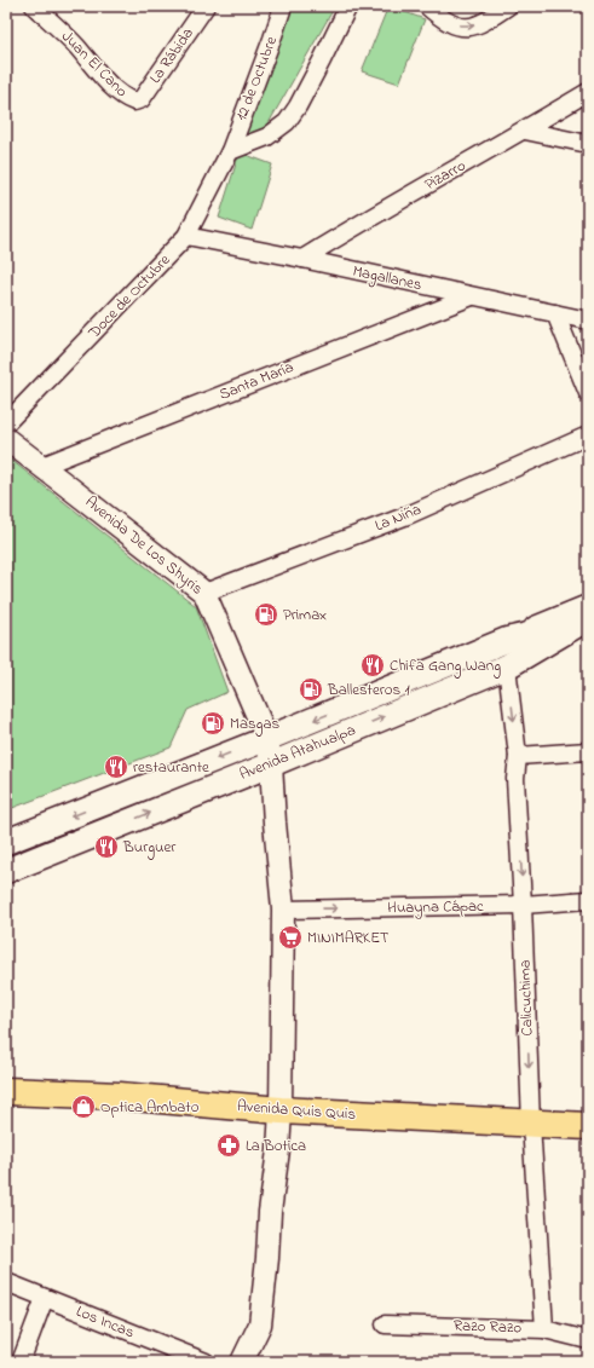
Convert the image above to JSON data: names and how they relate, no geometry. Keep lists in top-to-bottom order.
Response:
{
  "streets": {
    "main road": ["Avenida Atahualpa", "Avenida Quis Quis"],
    "street": [
      "La Rábida",
      "Juan El Cano",
      "12 de Octubre",
      "Pizarro",
      "Magallanes",
      "Doce de Octubre",
      "Santa María",
      "La Niña",
      "Avenida De Los Shyris",
      "Huayna Cápac",
      "Calicuchima",
      "Los Incas",
      "Razo Razo"
    ]
  },
  "crossings": [
    ["La Rábida", "Juan El Cano"],
    ["12 de Octubre", "Doce de Octubre"],
    ["Pizarro", "Magallanes"],
    ["Magallanes", "Doce de Octubre"],
    ["Magallanes", "Santa María"],
    ["Santa María", "Avenida De Los Shyris"],
    ["La Niña", "Avenida De Los Shyris"],
    ["Avenida De Los Shyris", "Avenida Atahualpa"],
    ["Avenida De Los Shyris", "Huayna Cápac"],
    ["Avenida De Los Shyris", "Avenida Quis Quis"],
    ["Avenida Atahualpa", "Calicuchima"],
    ["Huayna Cápac", "Calicuchima"],
    ["Calicuchima", "Avenida Quis Quis"],
    ["Calicuchima", "Razo Razo"]
  ],
  "one_way": ["Huayna Cápac", "Calicuchima"],
  "places": {
    "fuel station": ["Primax", "Ballesteros 1", "Masgas"],
    "restaurant": ["Chifa Gang Wang", "restaurante", "Burguer"],
    "supermarket": ["MINIMARKET"],
    "shop": ["Optica Ambato"],
    "pharmacy": ["La Botica"]
  }
}
